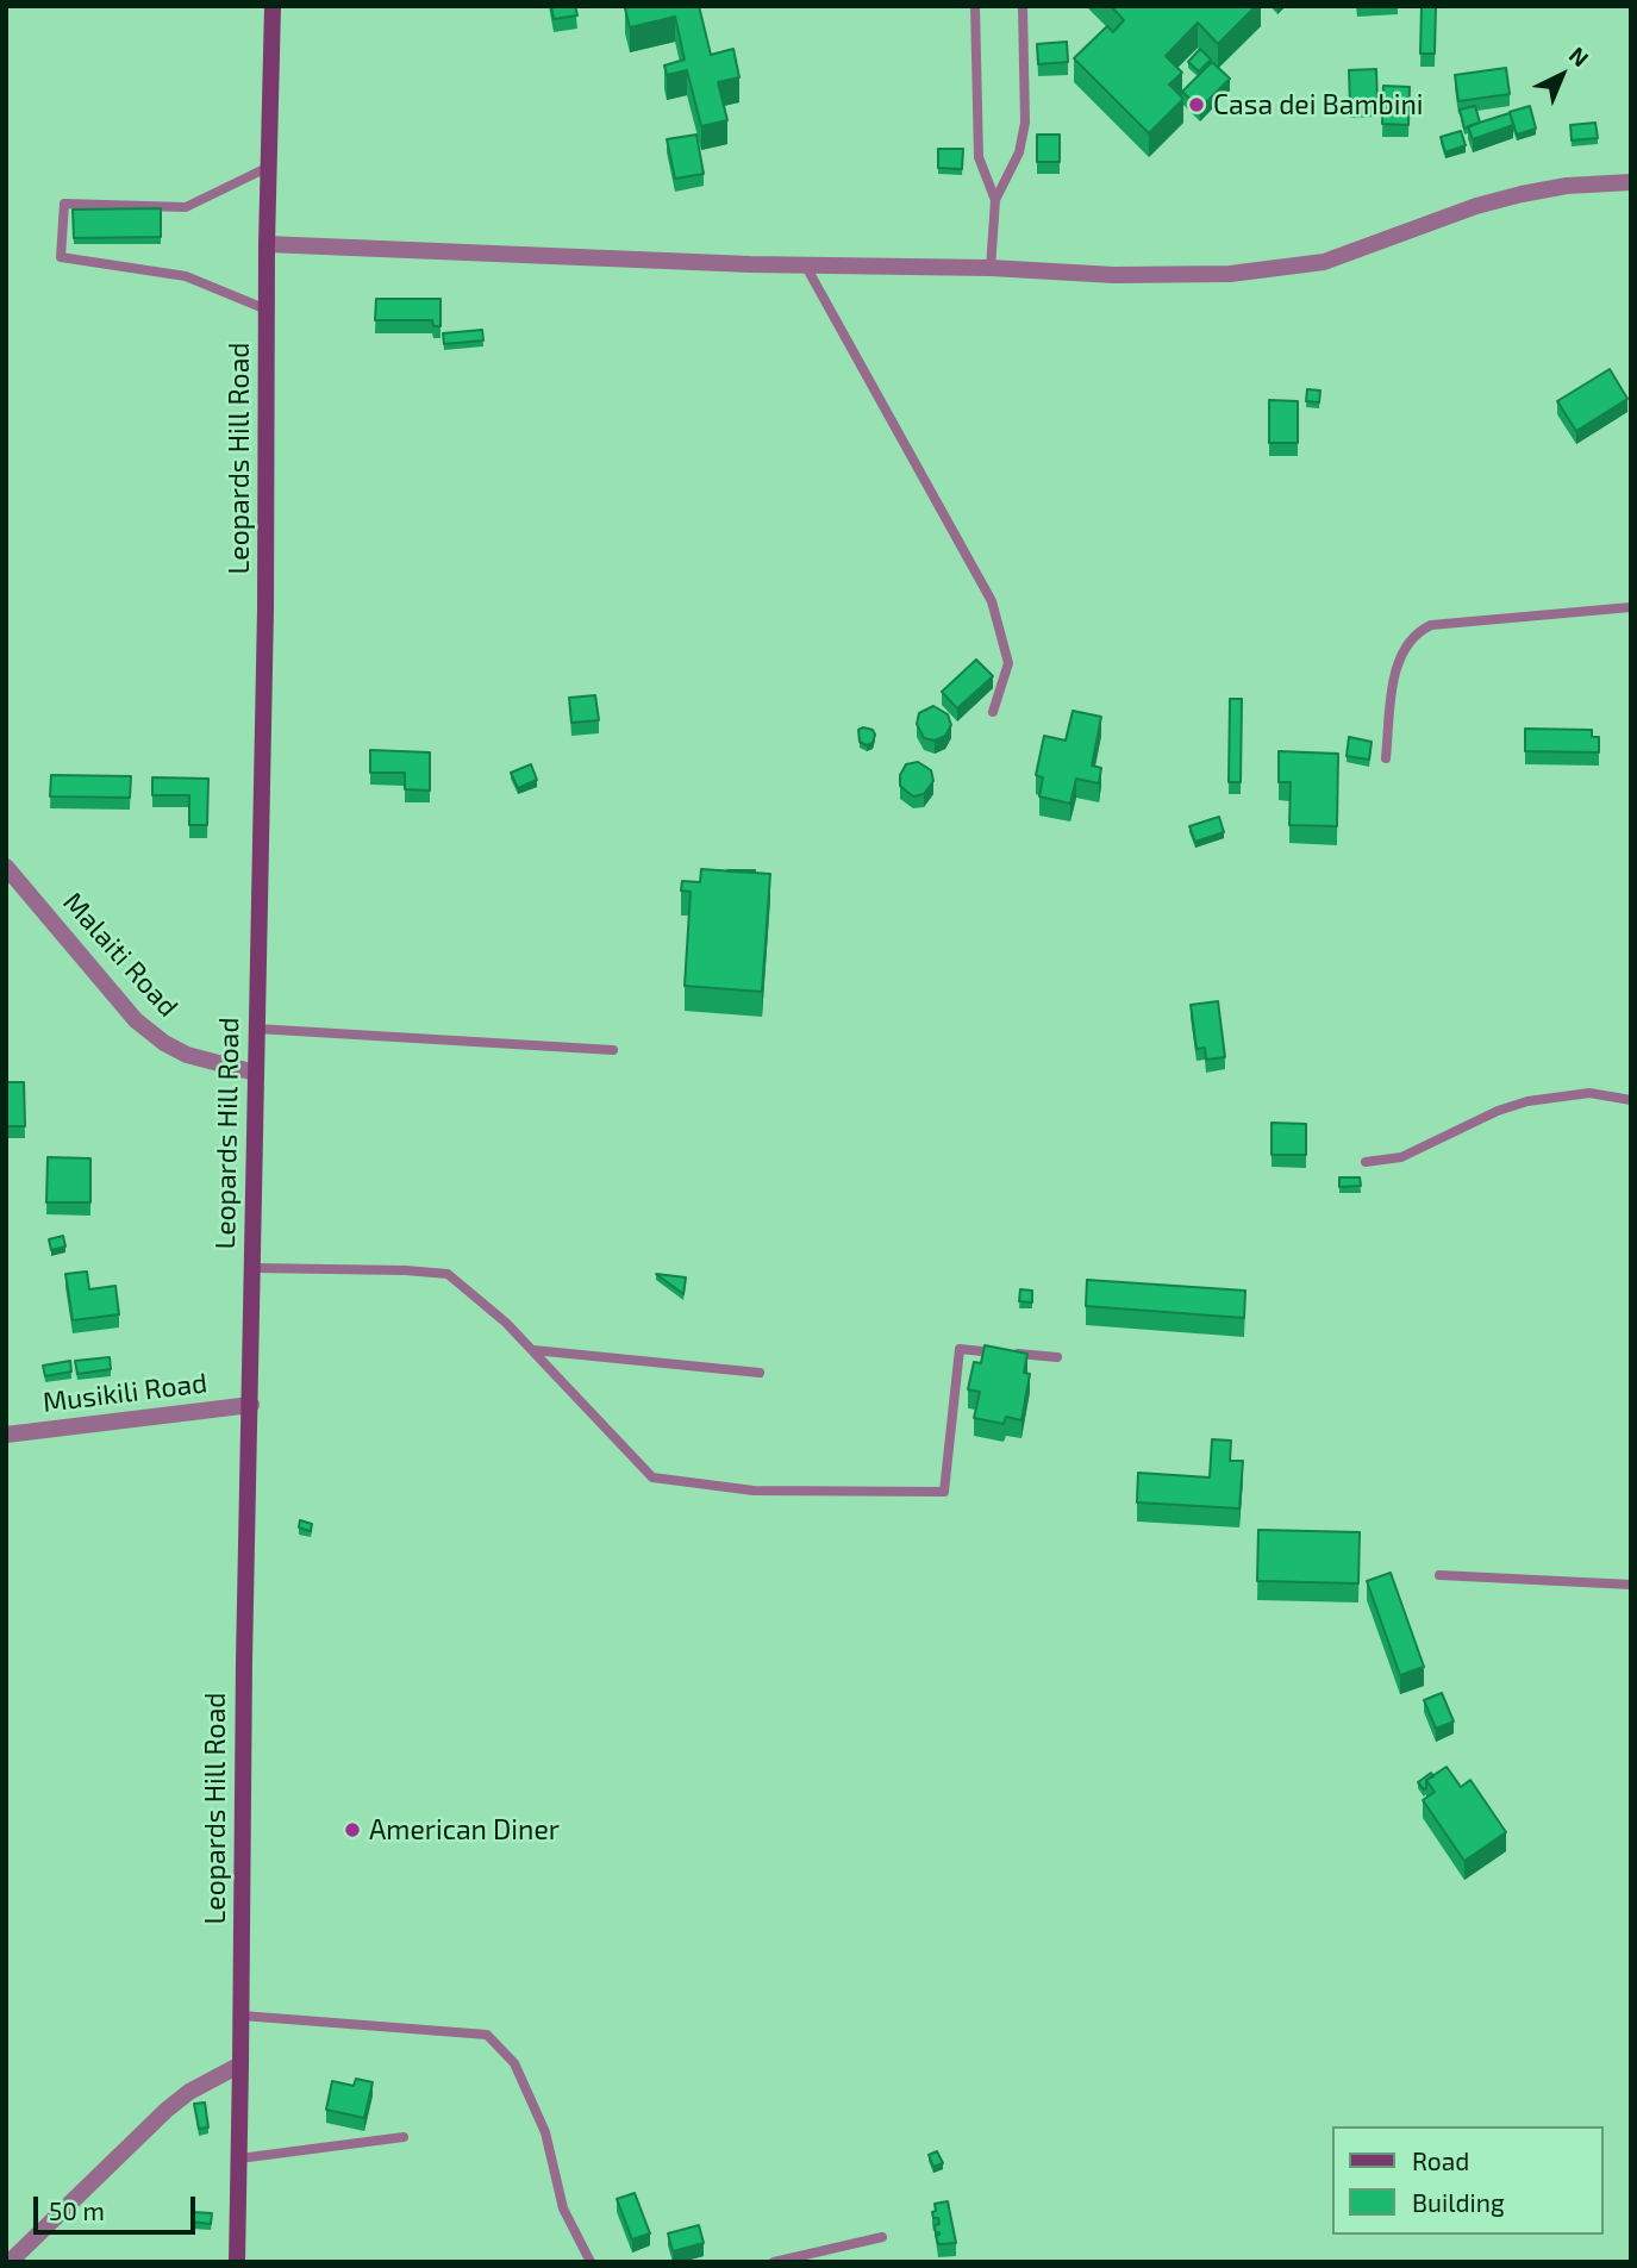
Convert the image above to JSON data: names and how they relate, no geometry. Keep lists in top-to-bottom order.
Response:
{
  "streets": {
    "main road": ["Leopards Hill Road"],
    "street": ["Malaiti Road", "Musikili Road"]
  },
  "crossings": [
    ["Leopards Hill Road", "Malaiti Road"],
    ["Leopards Hill Road", "Musikili Road"]
  ],
  "places": ["Casa dei Bambini", "American Diner"],
  "legend": ["Road", "Building"],
  "scale_bar": "50 m",
  "north": "top right"
}
